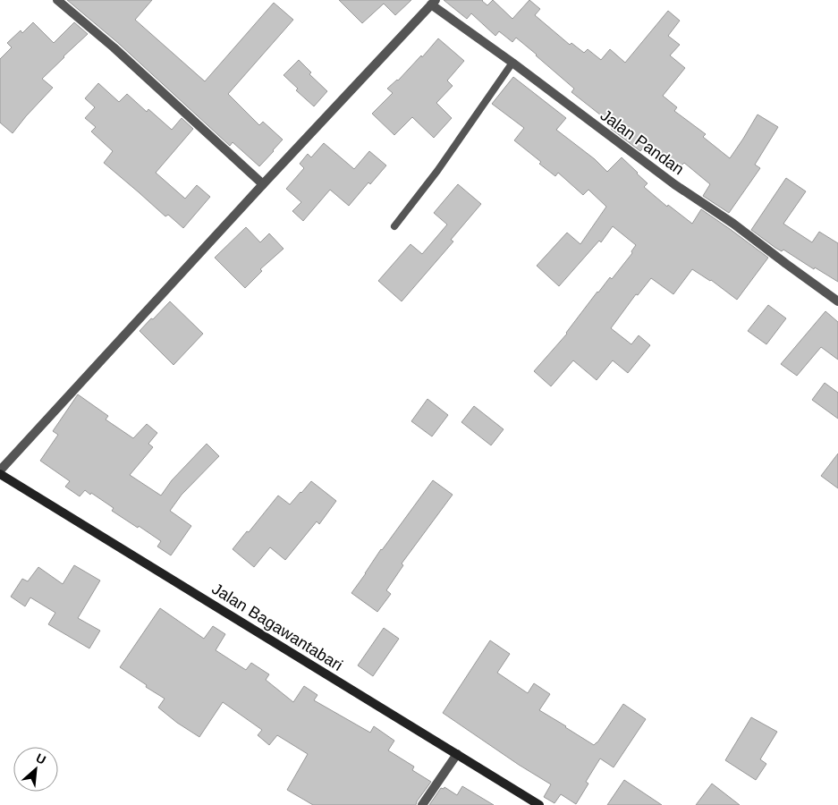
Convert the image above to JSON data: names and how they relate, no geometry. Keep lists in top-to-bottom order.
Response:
{
  "streets": {
    "street": ["Jalan Pandan", "Jalan Bagawantabari"]
  },
  "north": "top right"
}
